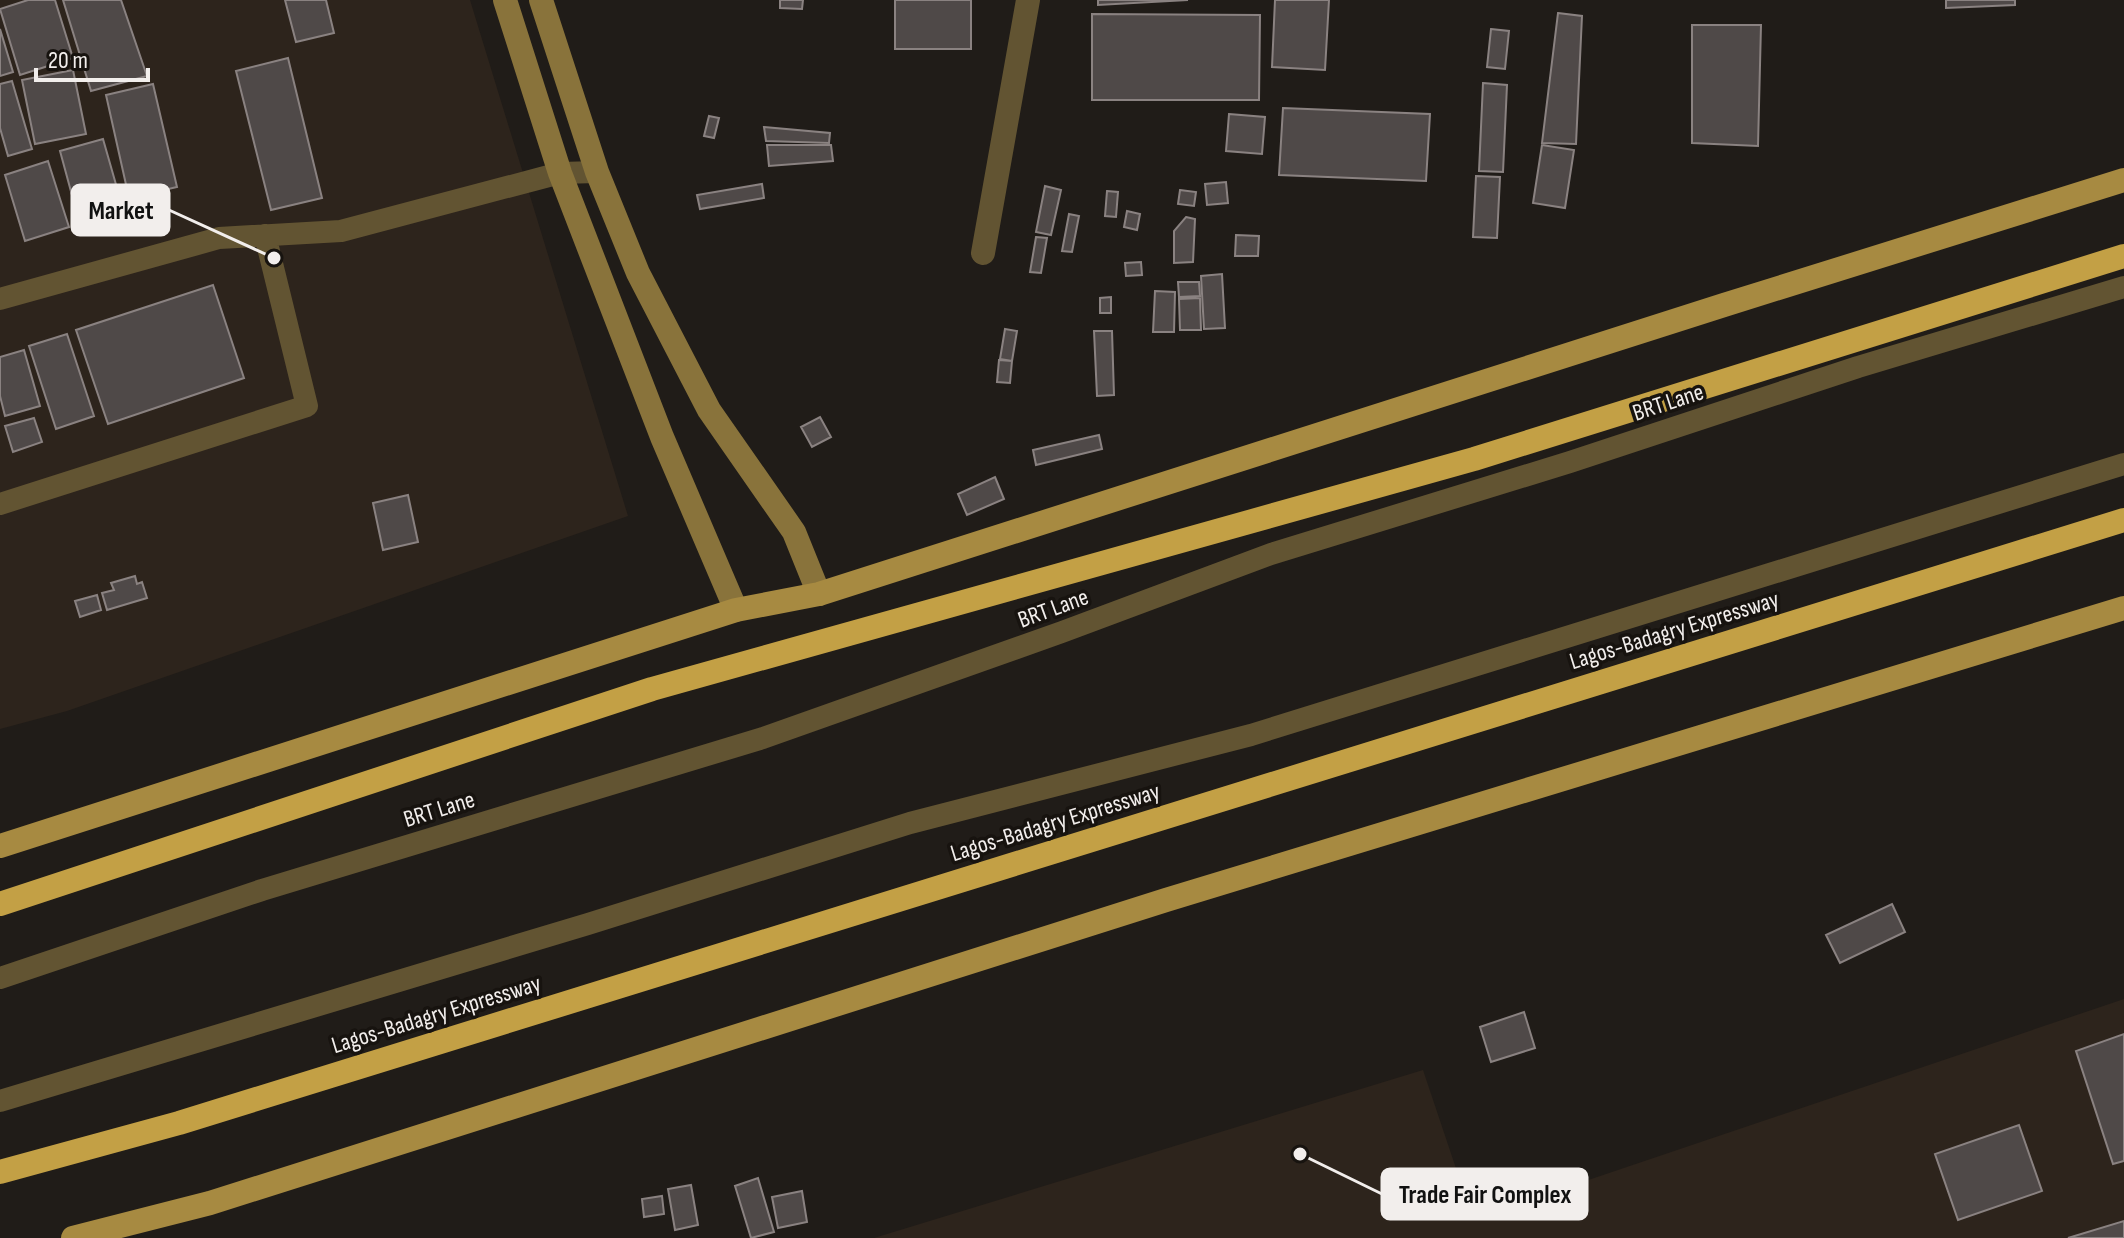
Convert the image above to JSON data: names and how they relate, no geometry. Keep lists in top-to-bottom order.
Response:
{
  "streets": {
    "highway": ["Lagos-Badagry Expressway"],
    "lane": ["BRT Lane"]
  },
  "places": ["Market", "Trade Fair Complex"],
  "scale_bar": "20 m"
}
